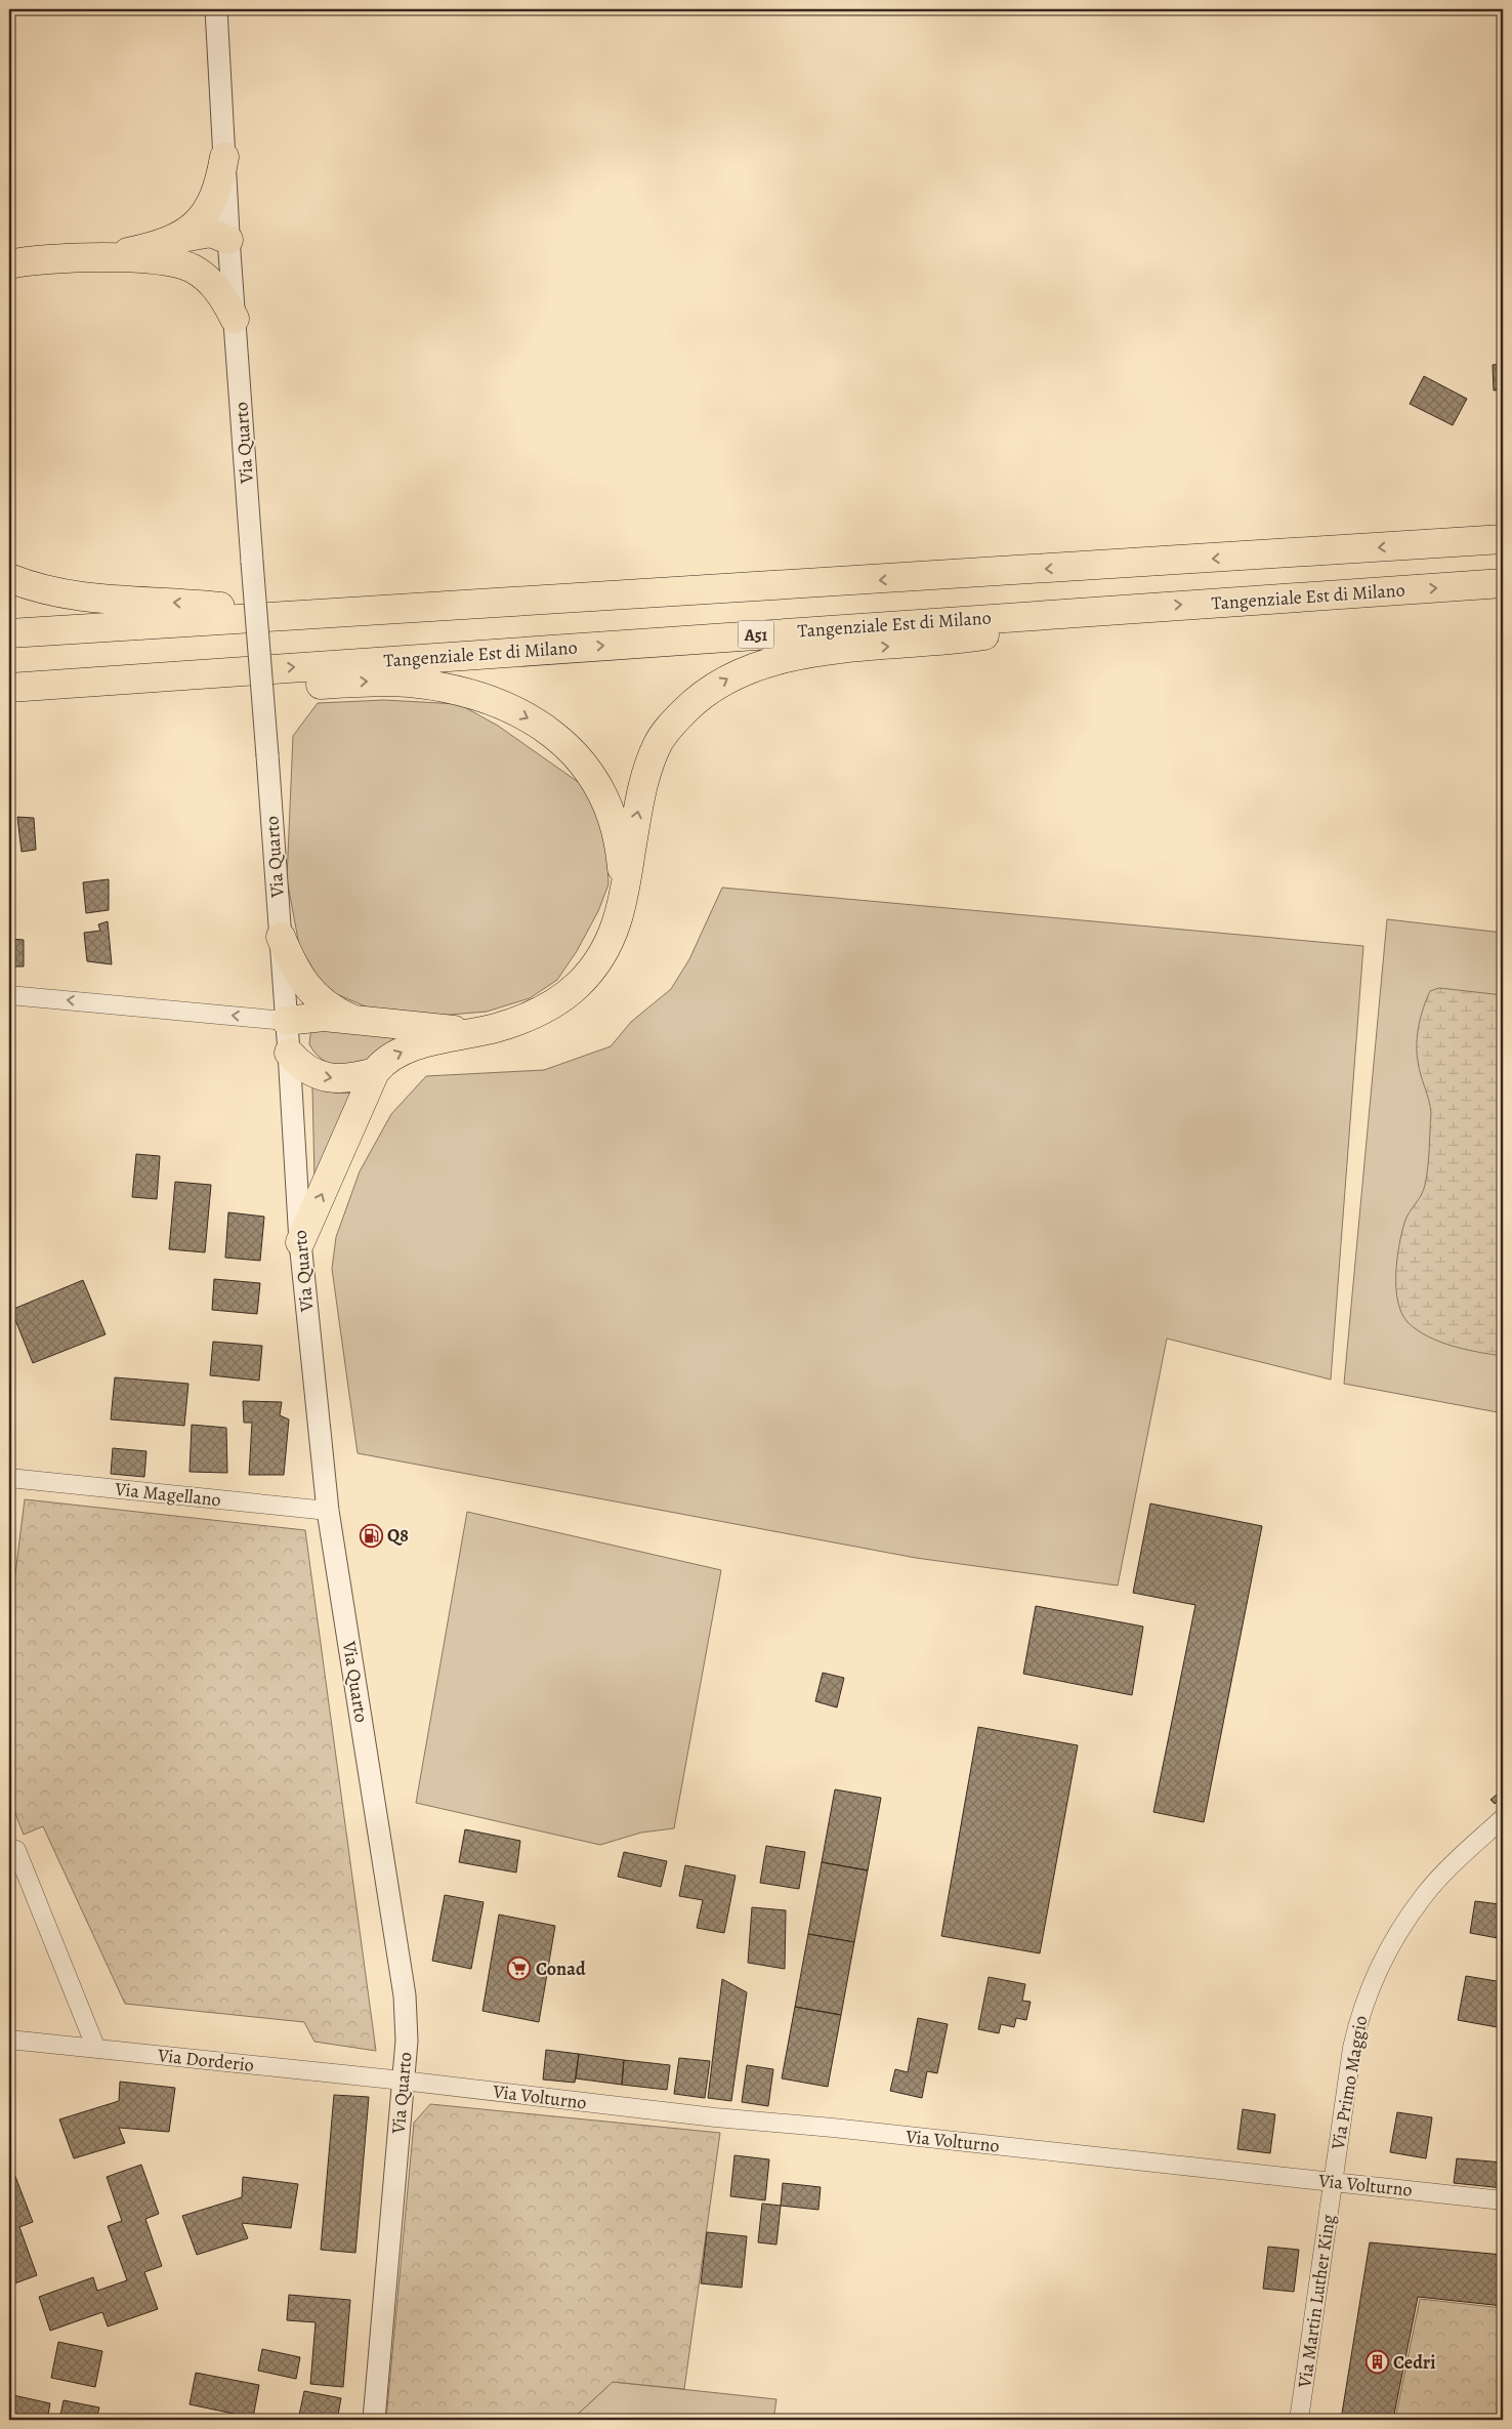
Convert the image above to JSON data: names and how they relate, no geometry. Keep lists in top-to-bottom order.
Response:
{
  "streets": {
    "highway": ["Tangenziale Est di Milano", "A51"],
    "street": [
      "Via Quarto",
      "Via Magellano",
      "Via Dorderio",
      "Via Primo Maggio",
      "Via Volturno",
      "Via Martin Luther King"
    ]
  },
  "crossings": [
    ["Via Quarto", "Via Magellano"],
    ["Via Quarto", "Via Dorderio"],
    ["Via Quarto", "Via Volturno"],
    ["Via Dorderio", "Via Volturno"],
    ["Via Primo Maggio", "Via Volturno"],
    ["Via Primo Maggio", "Via Martin Luther King"],
    ["Via Volturno", "Via Martin Luther King"]
  ],
  "places": {
    "fuel station": ["Q8"],
    "supermarket": ["Conad"],
    "building": ["Cedri"]
  }
}
